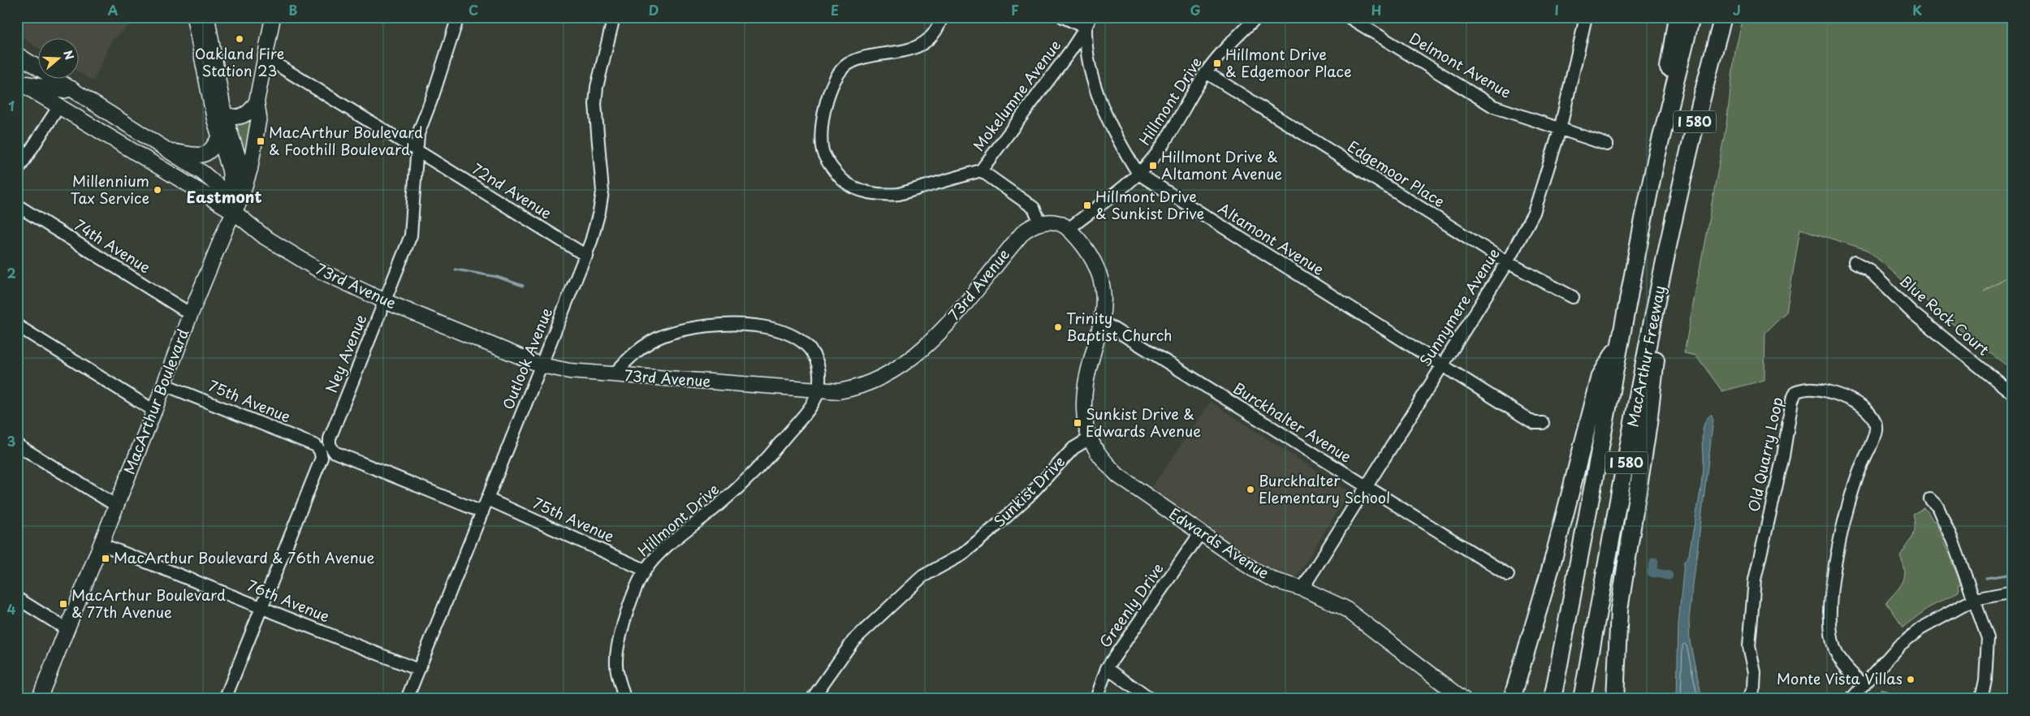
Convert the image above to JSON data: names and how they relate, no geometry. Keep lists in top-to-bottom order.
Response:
{
  "streets": {
    "highway": ["I 580", "MacArthur Freeway"],
    "main road": ["73rd Avenue", "MacArthur Boulevard", "Edwards Avenue"],
    "street": [
      "Delmont Avenue",
      "Mokelumne Avenue",
      "Hillmont Drive",
      "Edgemoor Place",
      "72nd Avenue",
      "Altamont Avenue",
      "74th Avenue",
      "Sunnymere Avenue",
      "Blue Rock Court",
      "Ney Avenue",
      "Outlook Avenue",
      "75th Avenue",
      "Burckhalter Avenue",
      "Old Quarry Loop",
      "Sunkist Drive",
      "76th Avenue",
      "Greenly Drive"
    ]
  },
  "crossings": [
    ["Delmont Avenue", "Sunnymere Avenue"],
    ["Mokelumne Avenue", "Altamont Avenue"],
    ["Hillmont Drive", "Edgemoor Place"],
    ["Hillmont Drive", "Altamont Avenue"],
    ["Hillmont Drive", "73rd Avenue"],
    ["Hillmont Drive", "75th Avenue"],
    ["Edgemoor Place", "Sunnymere Avenue"],
    ["72nd Avenue", "Ney Avenue"],
    ["72nd Avenue", "Outlook Avenue"],
    ["72nd Avenue", "MacArthur Boulevard"],
    ["Altamont Avenue", "Sunnymere Avenue"],
    ["74th Avenue", "MacArthur Boulevard"],
    ["73rd Avenue", "Ney Avenue"],
    ["73rd Avenue", "Outlook Avenue"],
    ["73rd Avenue", "MacArthur Boulevard"],
    ["Sunnymere Avenue", "Burckhalter Avenue"],
    ["Sunnymere Avenue", "Edwards Avenue"],
    ["Ney Avenue", "75th Avenue"],
    ["Ney Avenue", "76th Avenue"],
    ["Outlook Avenue", "75th Avenue"],
    ["Outlook Avenue", "76th Avenue"],
    ["MacArthur Boulevard", "75th Avenue"],
    ["MacArthur Boulevard", "76th Avenue"],
    ["Sunkist Drive", "Edwards Avenue"],
    ["Edwards Avenue", "Greenly Drive"]
  ],
  "districts": ["Eastmont"],
  "places": {
    "other": [
      "Oakland Fire Station 23",
      "Millennium Tax Service",
      "Trinity Baptist Church",
      "Burckhalter Elementary School",
      "Monte Vista Villas"
    ],
    "transit": [
      "Hillmont Drive & Edgemoor Place",
      "MacArthur Boulevard & Foothill Boulevard",
      "Hillmont Drive & Altamont Avenue",
      "Hillmont Drive & Sunkist Drive",
      "Sunkist Drive & Edwards Avenue",
      "MacArthur Boulevard & 76th Avenue",
      "MacArthur Boulevard & 77th Avenue"
    ]
  },
  "north": "right",
  "grid": {
    "columns": [
      "A",
      "B",
      "C",
      "D",
      "E",
      "F",
      "G",
      "H",
      "I",
      "J",
      "K"
    ],
    "rows": [
      "1",
      "2",
      "3",
      "4"
    ]
  }
}
